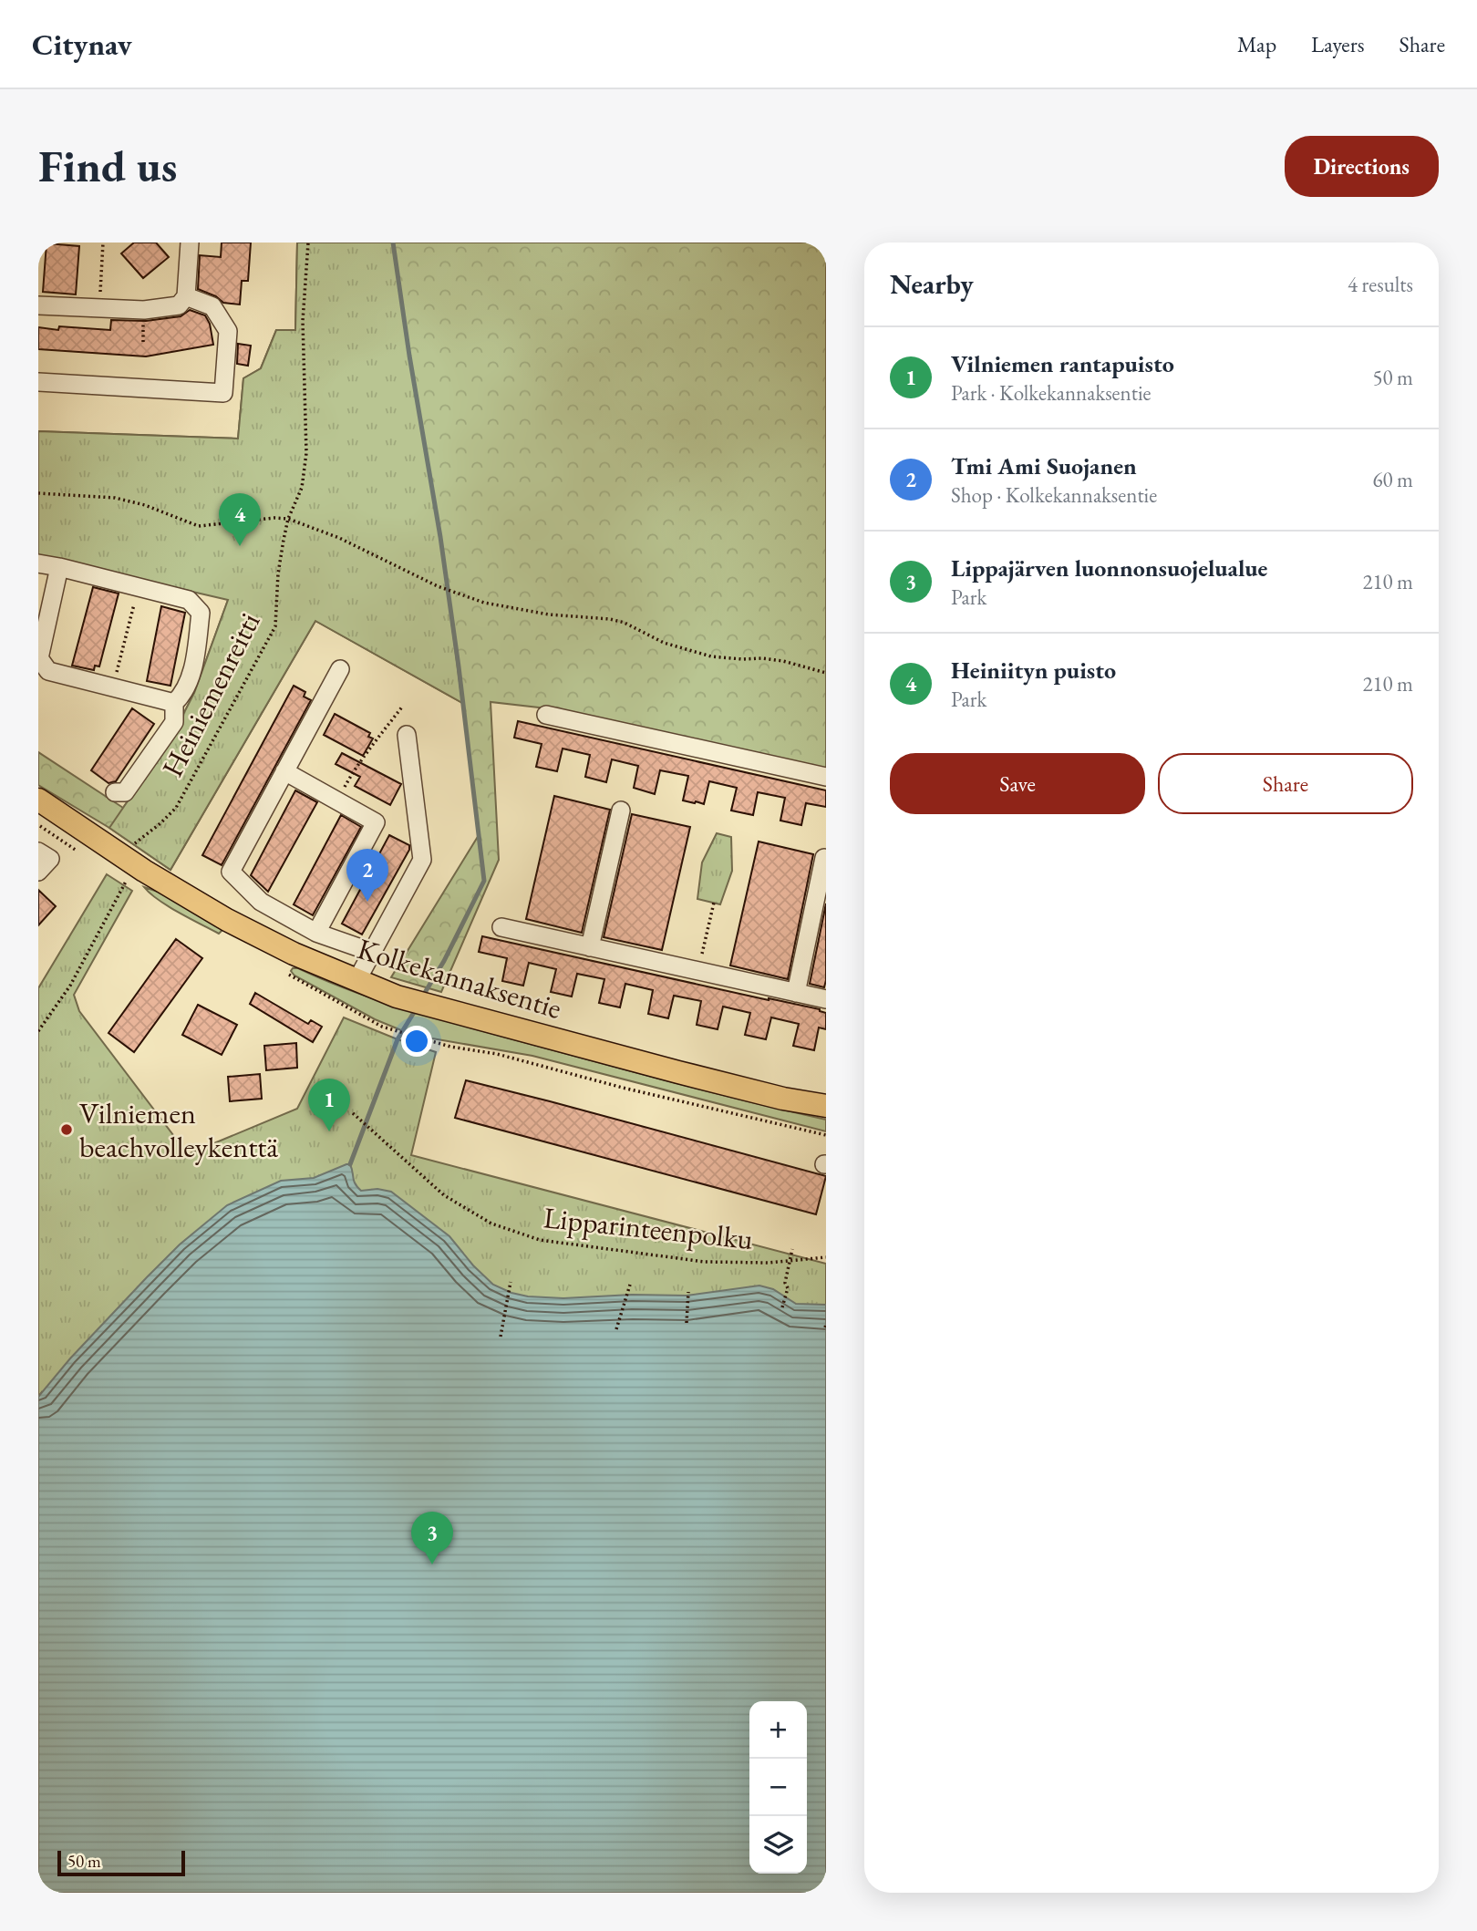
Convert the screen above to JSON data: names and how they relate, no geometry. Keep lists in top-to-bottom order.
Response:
{
  "streets": {
    "main road": ["Kolkekannaksentie"],
    "path": ["Heiniemenreitti", "Lipparinteenpolku"]
  },
  "crossings": [
    ["Heiniemenreitti", "Kolkekannaksentie"]
  ],
  "places": ["Vilniemen beachvolleykenttä"],
  "scale_bar": "50 m",
  "page": {
    "header": "Citynav",
    "nav": ["Map", "Layers", "Share"],
    "buttons": [
      "Directions",
      ["Save", "Share"]
    ],
    "title": "Find us",
    "heading": ["Nearby", "4 results"],
    "list": [
      {
        "mark": "1",
        "name": "Vilniemen rantapuisto",
        "note": "Park · Kolkekannaksentie",
        "value": "50 m"
      },
      {
        "mark": "2",
        "name": "Tmi Ami Suojanen",
        "note": "Shop · Kolkekannaksentie",
        "value": "60 m"
      },
      {
        "mark": "3",
        "name": "Lippajärven luonnonsuojelualue",
        "note": "Park",
        "value": "210 m"
      },
      {
        "mark": "4",
        "name": "Heiniityn puisto",
        "note": "Park",
        "value": "210 m"
      }
    ],
    "pins": [
      "4",
      "2",
      "1",
      "3"
    ],
    "map_buttons": ["+", "−"],
    "scale": "50 m"
  }
}
